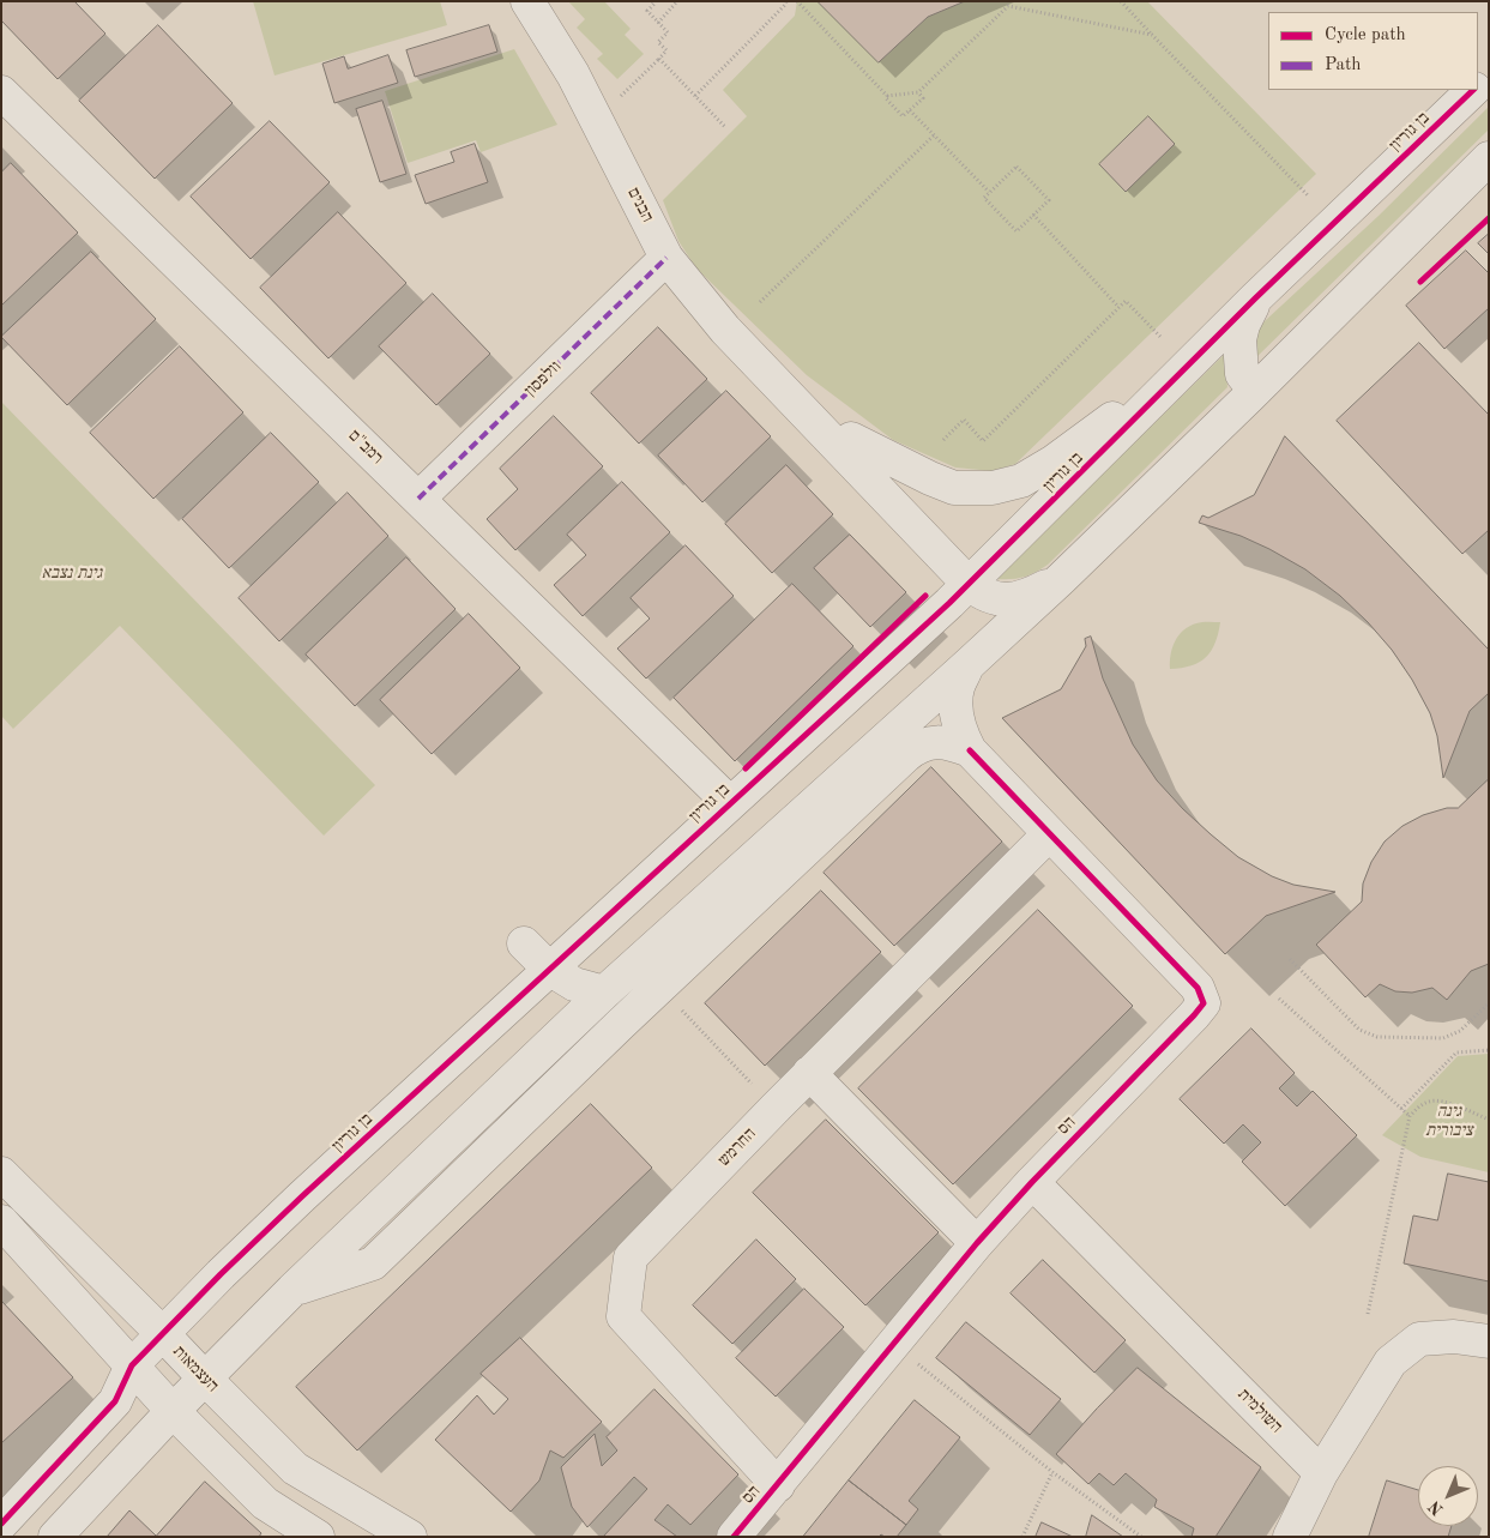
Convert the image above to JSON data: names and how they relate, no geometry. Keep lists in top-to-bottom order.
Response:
{
  "streets": {
    "street": [
      "בן גוריון",
      "הבנים",
      "וולפסון",
      "רמב\"ם",
      "הס",
      "החרמש",
      "העצמאות",
      "השולמית"
    ]
  },
  "crossings": [
    ["בן גוריון", "הבנים"],
    ["בן גוריון", "רמב\"ם"],
    ["בן גוריון", "העצמאות"],
    ["הבנים", "וולפסון"],
    ["וולפסון", "רמב\"ם"],
    ["הס", "החרמש"],
    ["הס", "השולמית"]
  ],
  "parks": ["גינת נצבא", "גינה ציבורית"],
  "legend": ["Cycle path", "Path"],
  "north": "bottom left"
}
